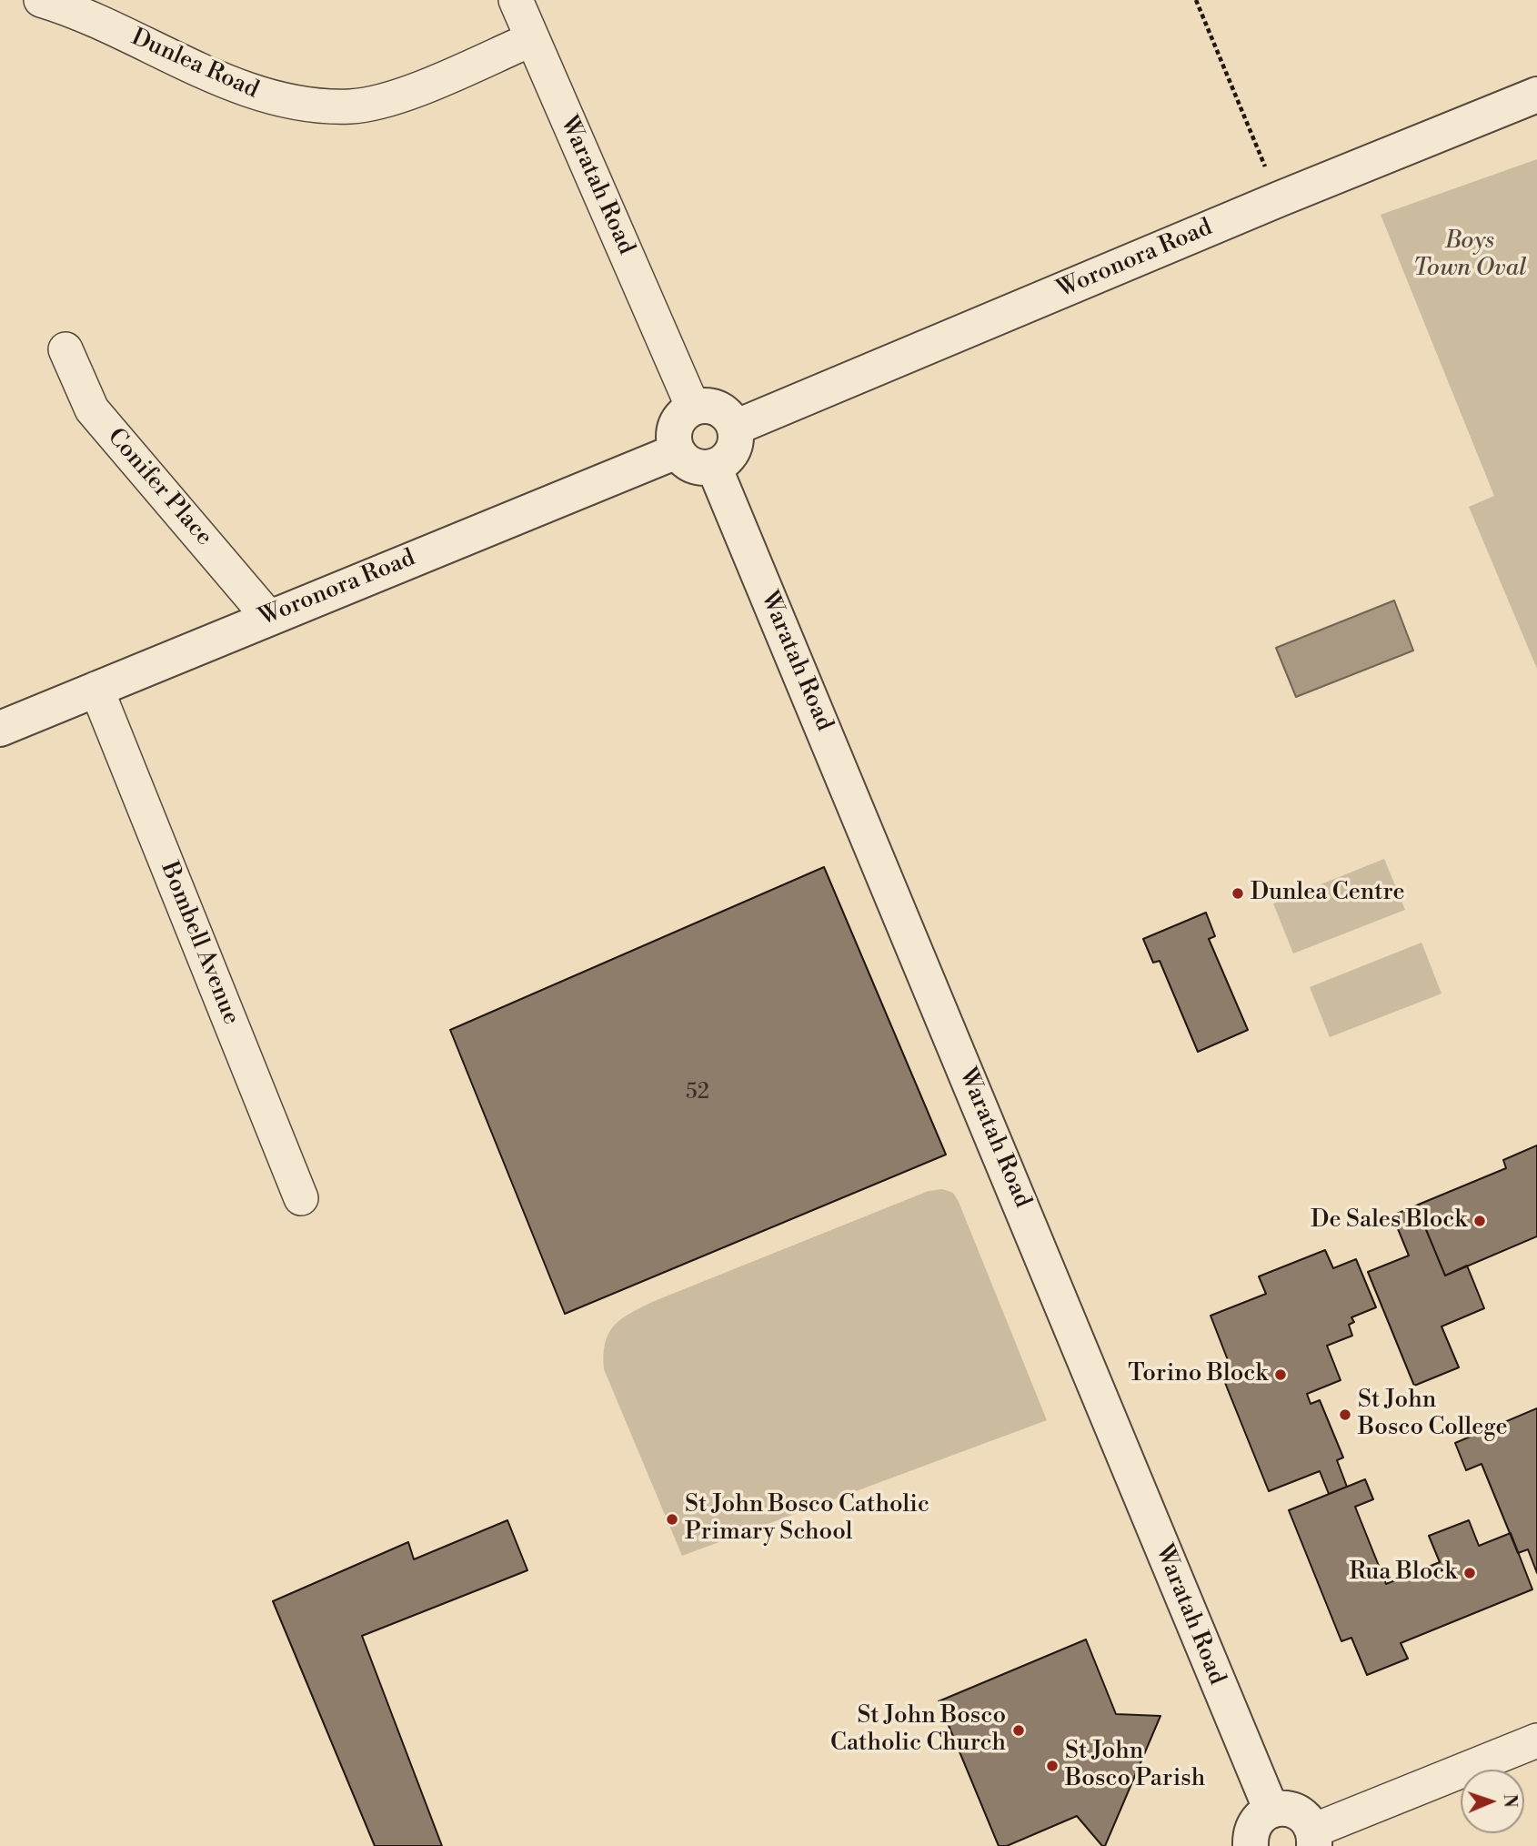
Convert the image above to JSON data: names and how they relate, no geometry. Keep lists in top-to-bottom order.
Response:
{
  "streets": {
    "street": [
      "Dunlea Road",
      "Waratah Road",
      "Woronora Road",
      "Conifer Place",
      "Bombell Avenue"
    ]
  },
  "crossings": [
    ["Dunlea Road", "Waratah Road"],
    ["Waratah Road", "Woronora Road"],
    ["Woronora Road", "Conifer Place"],
    ["Woronora Road", "Bombell Avenue"]
  ],
  "parks": ["Boys Town Oval"],
  "places": [
    "Dunlea Centre",
    "De Sales Block",
    "Torino Block",
    "St John Bosco College",
    "St John Bosco Catholic Primary School",
    "Rua Block",
    "St John Bosco Catholic Church",
    "St John Bosco Parish"
  ],
  "house_numbers": ["52"],
  "north": "right"
}
